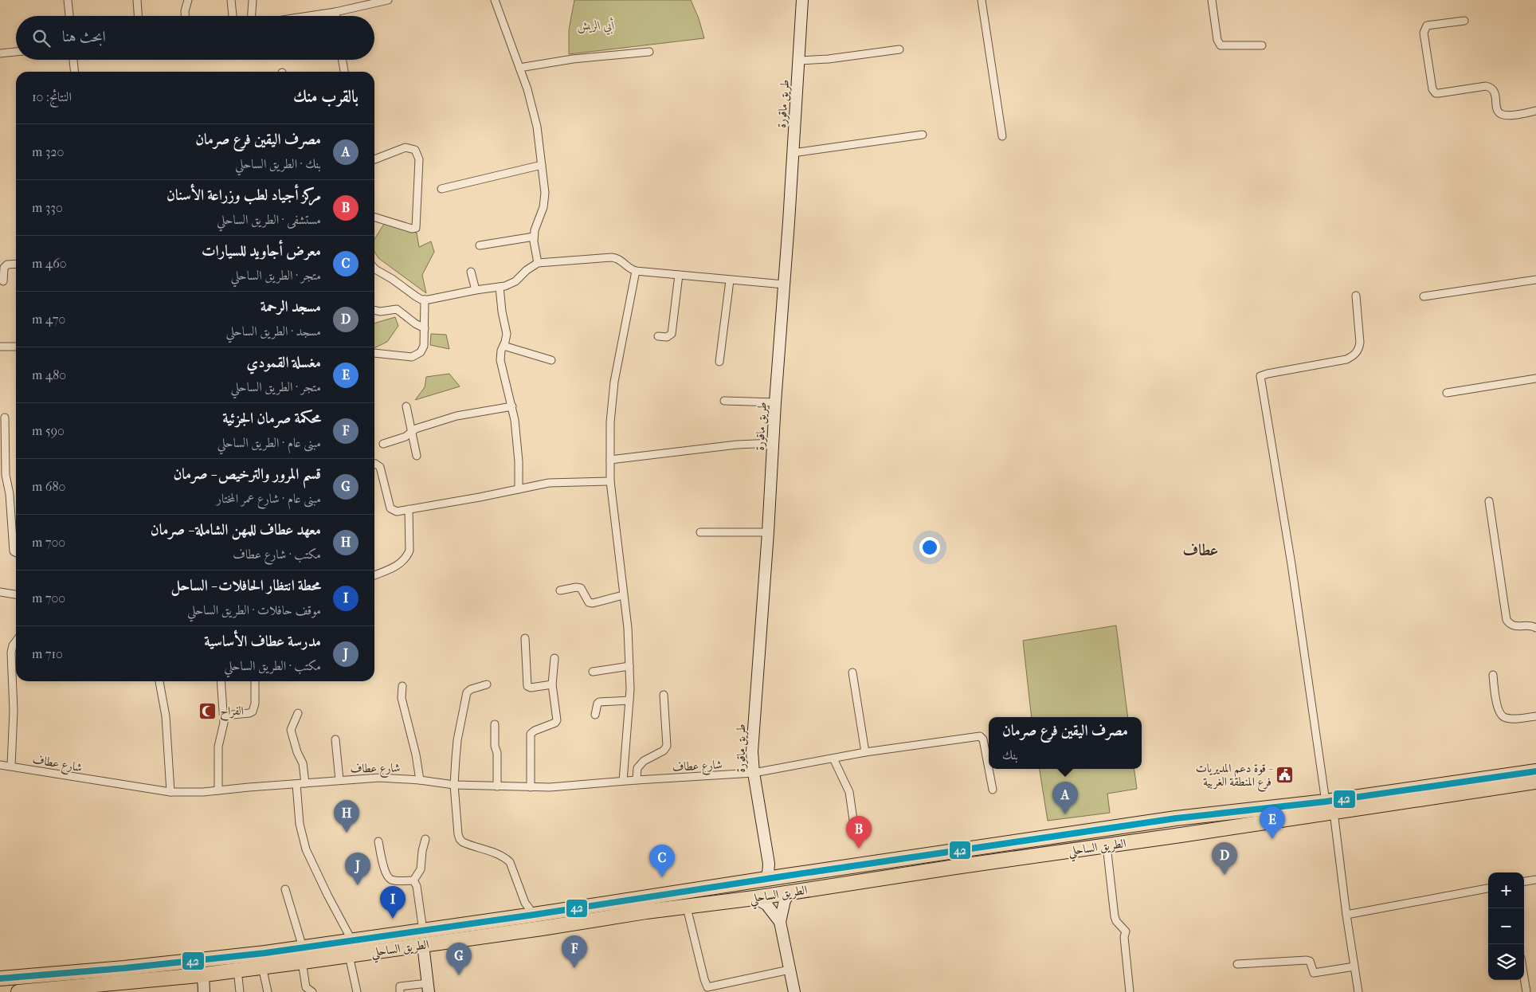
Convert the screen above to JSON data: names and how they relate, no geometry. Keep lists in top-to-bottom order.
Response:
{
  "streets": {
    "highway": ["الطريق الساحلي"],
    "street": ["طريق ماقورة", "شارع عطاف"]
  },
  "crossings": [
    ["طريق ماقورة", "شارع عطاف"],
    ["طريق ماقورة", "الطريق الساحلي"]
  ],
  "districts": ["عطاف"],
  "parks": ["أبي الريش"],
  "places": {
    "mosque": ["الفراح"],
    "public building": ["قوة دعم المديريات - فرع المنطقة الغربية"]
  },
  "lines": ["transit line 42"],
  "page": {
    "search": "ابحث هنا",
    "heading": ["بالقرب منك", "النتائج: 10"],
    "list": [
      {
        "mark": "A",
        "name": "مصرف اليقين فرع صرمان",
        "note": "بنك · الطريق الساحلي",
        "value": "320 m"
      },
      {
        "mark": "B",
        "name": "مركز أجياد لطب وزراعة الأسنان",
        "note": "مستشفى · الطريق الساحلي",
        "value": "330 m"
      },
      {
        "mark": "C",
        "name": "معرض أجاويد للسيارات",
        "note": "متجر · الطريق الساحلي",
        "value": "460 m"
      },
      {
        "mark": "D",
        "name": "مسجد الرحمة",
        "note": "مسجد · الطريق الساحلي",
        "value": "470 m"
      },
      {
        "mark": "E",
        "name": "مغسلة القمودي",
        "note": "متجر · الطريق الساحلي",
        "value": "480 m"
      },
      {
        "mark": "F",
        "name": "محكمة صرمان الجزئية",
        "note": "مبنى عام · الطريق الساحلي",
        "value": "590 m"
      },
      {
        "mark": "G",
        "name": "قسم المرور والترخيص - صرمان",
        "note": "مبنى عام · شارع عمر المختار",
        "value": "680 m"
      },
      {
        "mark": "H",
        "name": "معهد عطاف للمهن الشاملة - صرمان",
        "note": "مكتب · شارع عطاف",
        "value": "700 m"
      },
      {
        "mark": "I",
        "name": "محطة انتظار الحافلات - الساحل",
        "note": "موقف حافلات · الطريق الساحلي",
        "value": "700 m"
      },
      {
        "mark": "J",
        "name": "مدرسة عطاف الأساسية",
        "note": "مكتب · الطريق الساحلي",
        "value": "710 m"
      }
    ],
    "popup": ["مصرف اليقين فرع صرمان", "بنك"],
    "pins": [
      "A",
      "H",
      "E",
      "B",
      "D",
      "C",
      "J",
      "I",
      "F",
      "G"
    ],
    "map_buttons": ["+", "−"]
  }
}
